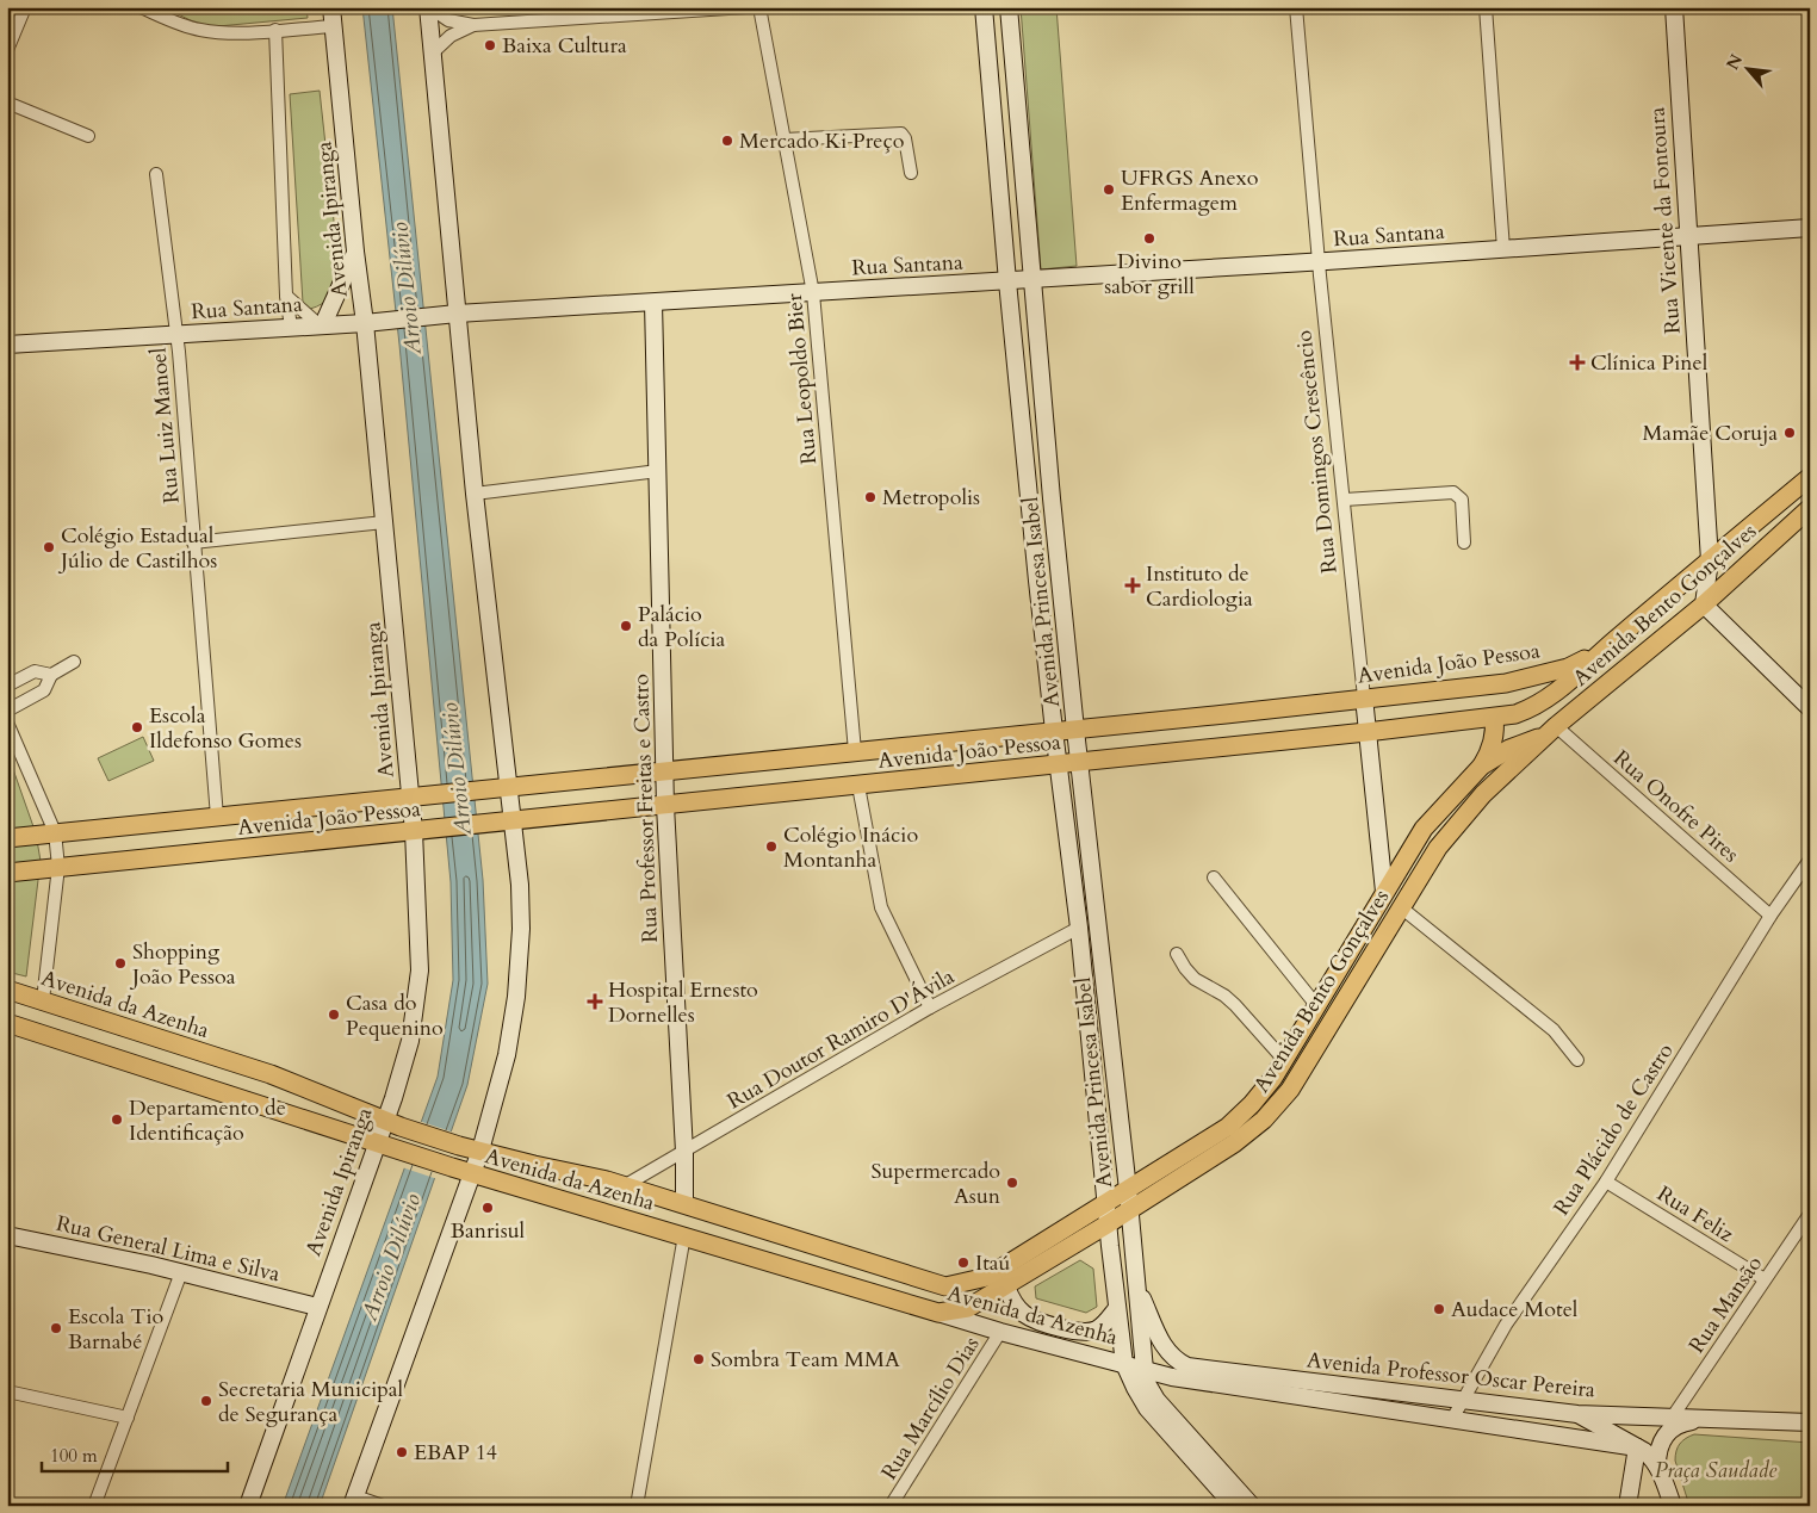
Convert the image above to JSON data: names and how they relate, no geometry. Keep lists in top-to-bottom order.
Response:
{
  "streets": {
    "main road": [
      "Avenida Ipiranga",
      "Rua Vicente da Fontoura",
      "Rua Santana",
      "Rua Domingos Crescêncio",
      "Avenida Princesa Isabel",
      "Avenida Bento Gonçalves",
      "Avenida João Pessoa",
      "Rua Professor Freitas e Castro",
      "Avenida da Azenha",
      "Rua General Lima e Silva",
      "Avenida Professor Oscar Pereira"
    ],
    "street": [
      "Rua Leopoldo Bier",
      "Rua Luiz Manoel",
      "Rua Onofre Pires",
      "Rua Doutor Ramiro D'Ávila",
      "Rua Plácido de Castro",
      "Rua Feliz",
      "Rua Mansão",
      "Rua Marcílio Dias"
    ]
  },
  "crossings": [
    ["Avenida Ipiranga", "Rua Santana"],
    ["Avenida Ipiranga", "Avenida João Pessoa"],
    ["Avenida Ipiranga", "Avenida da Azenha"],
    ["Avenida Ipiranga", "Rua General Lima e Silva"],
    ["Rua Vicente da Fontoura", "Rua Santana"],
    ["Rua Vicente da Fontoura", "Avenida Bento Gonçalves"],
    ["Rua Santana", "Rua Leopoldo Bier"],
    ["Rua Santana", "Rua Luiz Manoel"],
    ["Rua Santana", "Rua Domingos Crescêncio"],
    ["Rua Santana", "Avenida Princesa Isabel"],
    ["Rua Santana", "Rua Professor Freitas e Castro"],
    ["Rua Leopoldo Bier", "Avenida João Pessoa"],
    ["Rua Luiz Manoel", "Avenida João Pessoa"],
    ["Rua Domingos Crescêncio", "Avenida Bento Gonçalves"],
    ["Rua Domingos Crescêncio", "Avenida João Pessoa"],
    ["Avenida Princesa Isabel", "Avenida Bento Gonçalves"],
    ["Avenida Princesa Isabel", "Avenida João Pessoa"],
    ["Avenida Princesa Isabel", "Avenida da Azenha"],
    ["Avenida Princesa Isabel", "Rua Doutor Ramiro D'Ávila"],
    ["Avenida Princesa Isabel", "Avenida Professor Oscar Pereira"],
    ["Avenida Bento Gonçalves", "Avenida João Pessoa"],
    ["Avenida Bento Gonçalves", "Rua Onofre Pires"],
    ["Avenida Bento Gonçalves", "Avenida da Azenha"],
    ["Avenida João Pessoa", "Rua Professor Freitas e Castro"],
    ["Rua Onofre Pires", "Rua Plácido de Castro"],
    ["Rua Professor Freitas e Castro", "Avenida da Azenha"],
    ["Rua Professor Freitas e Castro", "Rua Doutor Ramiro D'Ávila"],
    ["Avenida da Azenha", "Rua Doutor Ramiro D'Ávila"],
    ["Avenida da Azenha", "Avenida Professor Oscar Pereira"],
    ["Avenida da Azenha", "Rua Marcílio Dias"],
    ["Rua Plácido de Castro", "Rua Feliz"],
    ["Rua Plácido de Castro", "Avenida Professor Oscar Pereira"],
    ["Rua Feliz", "Rua Mansão"],
    ["Rua Mansão", "Avenida Professor Oscar Pereira"]
  ],
  "water": ["Arroio Dilúvio"],
  "parks": ["Praça Saudade"],
  "places": {
    "other": [
      "Baixa Cultura",
      "Mercado Ki Preço",
      "UFRGS Anexo Enfermagem",
      "Divino sabor grill",
      "Mamãe Coruja",
      "Metropolis",
      "Colégio Estadual Júlio de Castilhos",
      "Palácio da Polícia",
      "Escola Ildefonso Gomes",
      "Colégio Inácio Montanha",
      "Shopping João Pessoa",
      "Casa do Pequenino",
      "Departamento de Identificação",
      "Supermercado Asun",
      "Banrisul",
      "Itaú",
      "Audace Motel",
      "Escola Tio Barnabé",
      "Sombra Team MMA",
      "Secretaria Municipal de Segurança",
      "EBAP 14"
    ],
    "health": ["Clínica Pinel", "Instituto de Cardiologia", "Hospital Ernesto Dornelles"]
  },
  "scale_bar": "100 m",
  "north": "top left"
}
